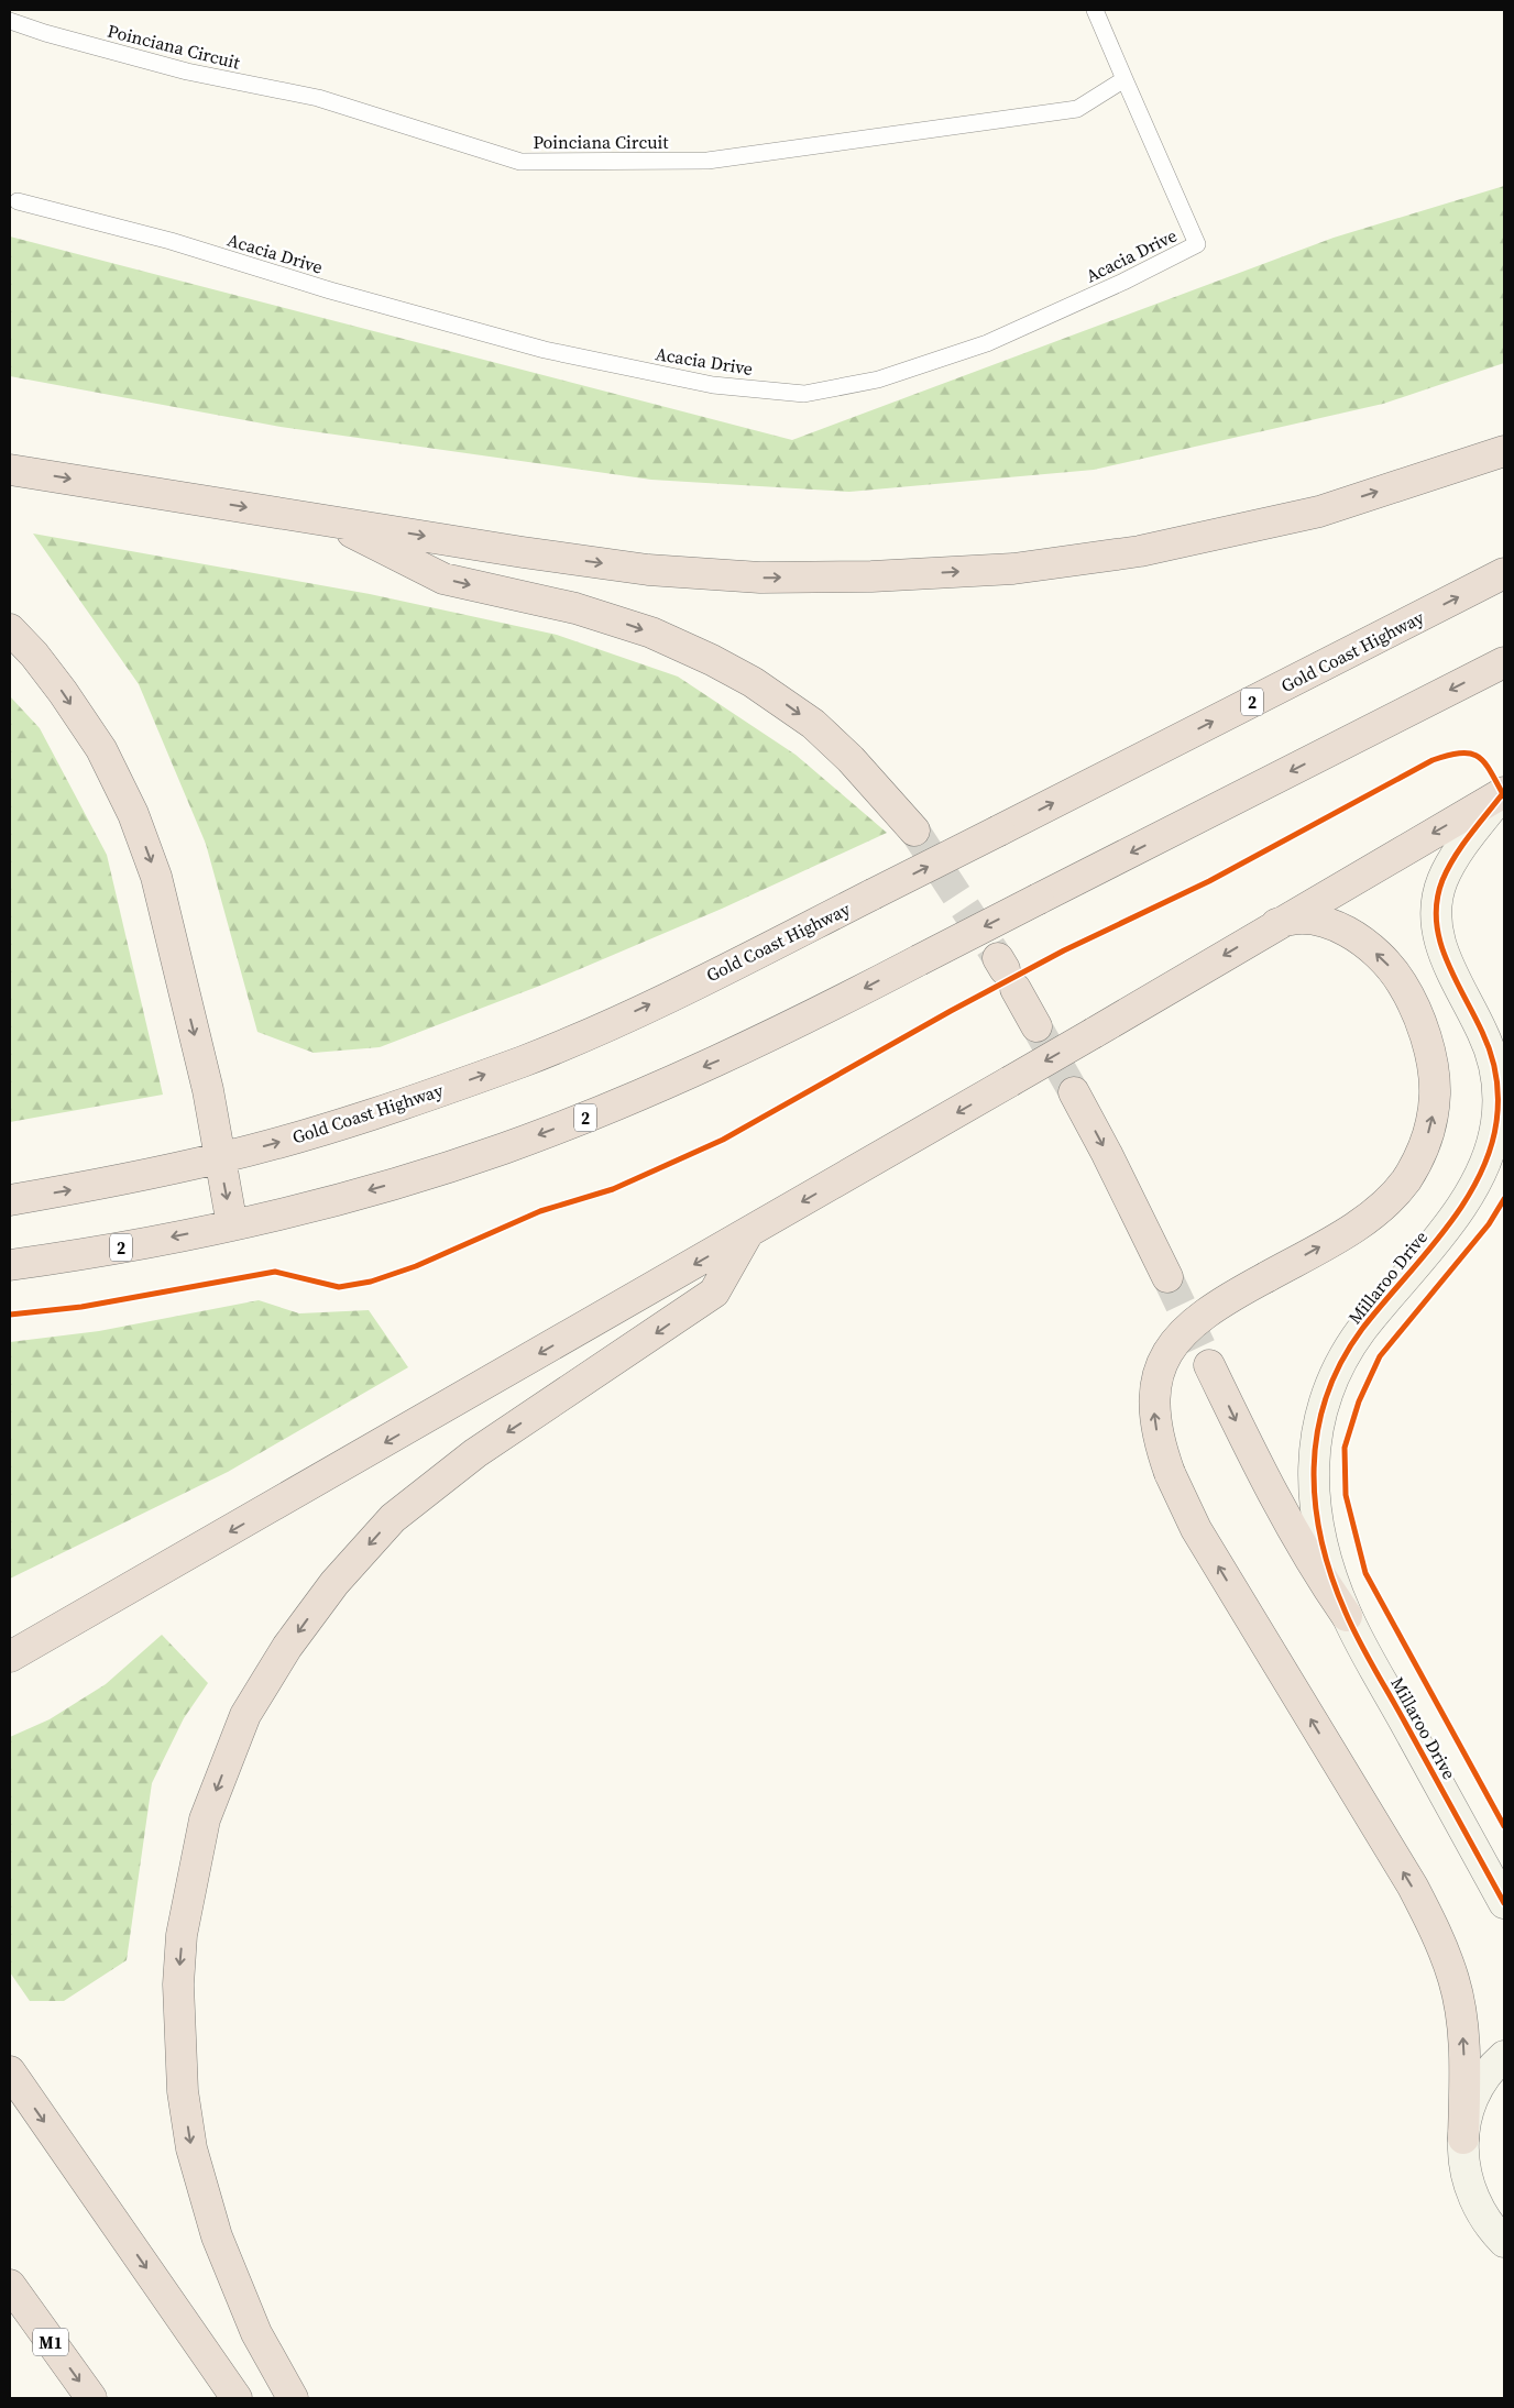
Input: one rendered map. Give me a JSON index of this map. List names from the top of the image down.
{
  "streets": {
    "highway": ["Gold Coast Highway", "2", "M1"],
    "street": ["Millaroo Drive"],
    "lane": ["Poinciana Circuit", "Acacia Drive"]
  },
  "crossings": [
    ["Poinciana Circuit", "Acacia Drive"]
  ]
}
